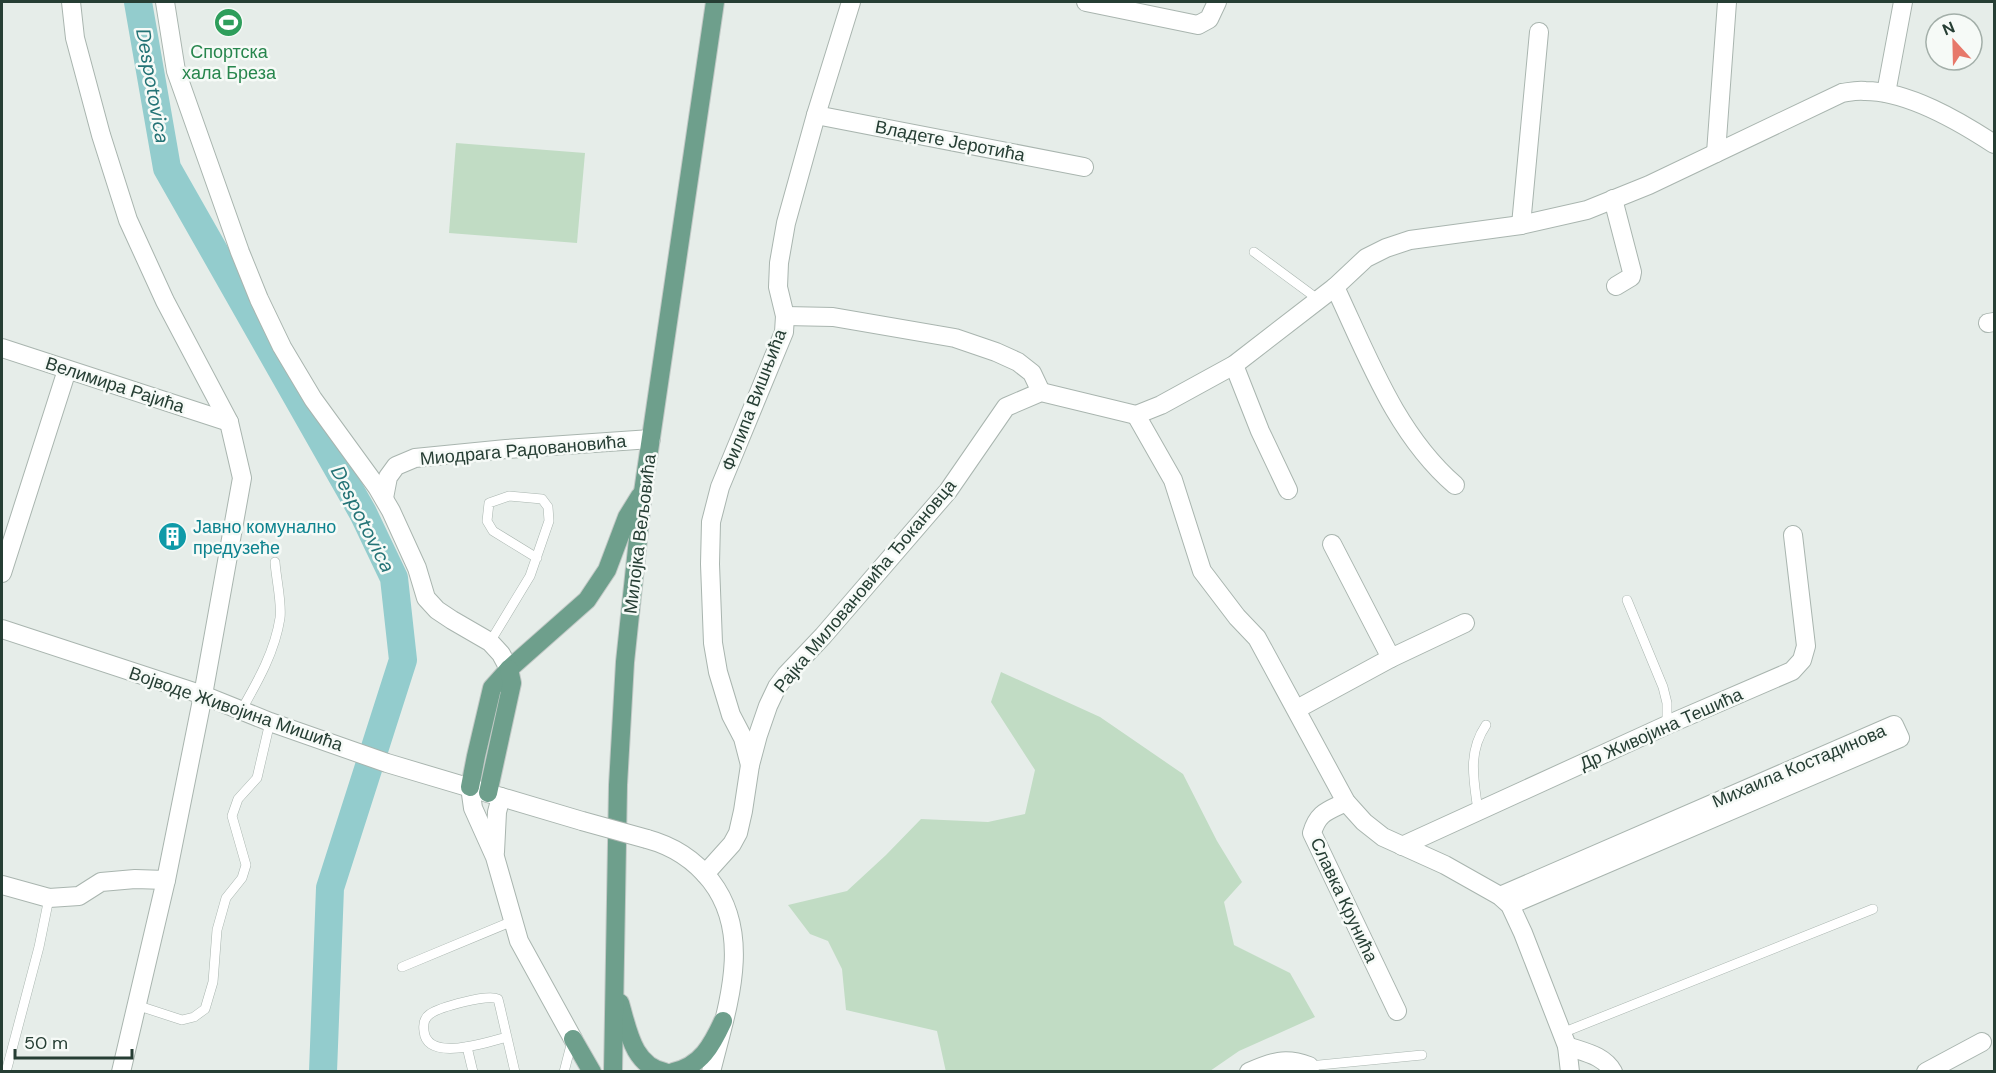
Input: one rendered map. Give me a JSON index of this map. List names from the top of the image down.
{
  "streets": {
    "main road": ["Милојка Вељовића"],
    "street": [
      "Владете Јеротића",
      "Велимира Рајића",
      "Филипа Вишњића",
      "Миодрага Радовановића",
      "Рајка Миловановића Ђокановца",
      "Војводе Живојина Мишића",
      "Др Живојина Тешића",
      "Михаила Костадинова",
      "Славка Крунића"
    ]
  },
  "crossings": [
    ["Владете Јеротића", "Филипа Вишњића"],
    ["Филипа Вишњића", "Рајка Миловановића Ђокановца"],
    ["Миодрага Радовановића", "Милојка Вељовића"],
    ["Рајка Миловановића Ђокановца", "Војводе Живојина Мишића"]
  ],
  "water": ["Despotovica"],
  "places": {
    "sports": ["Спортска хала Бреза"],
    "building": ["Јавно комунално предузеће"]
  },
  "scale_bar": "50 m",
  "north": "top"
}
